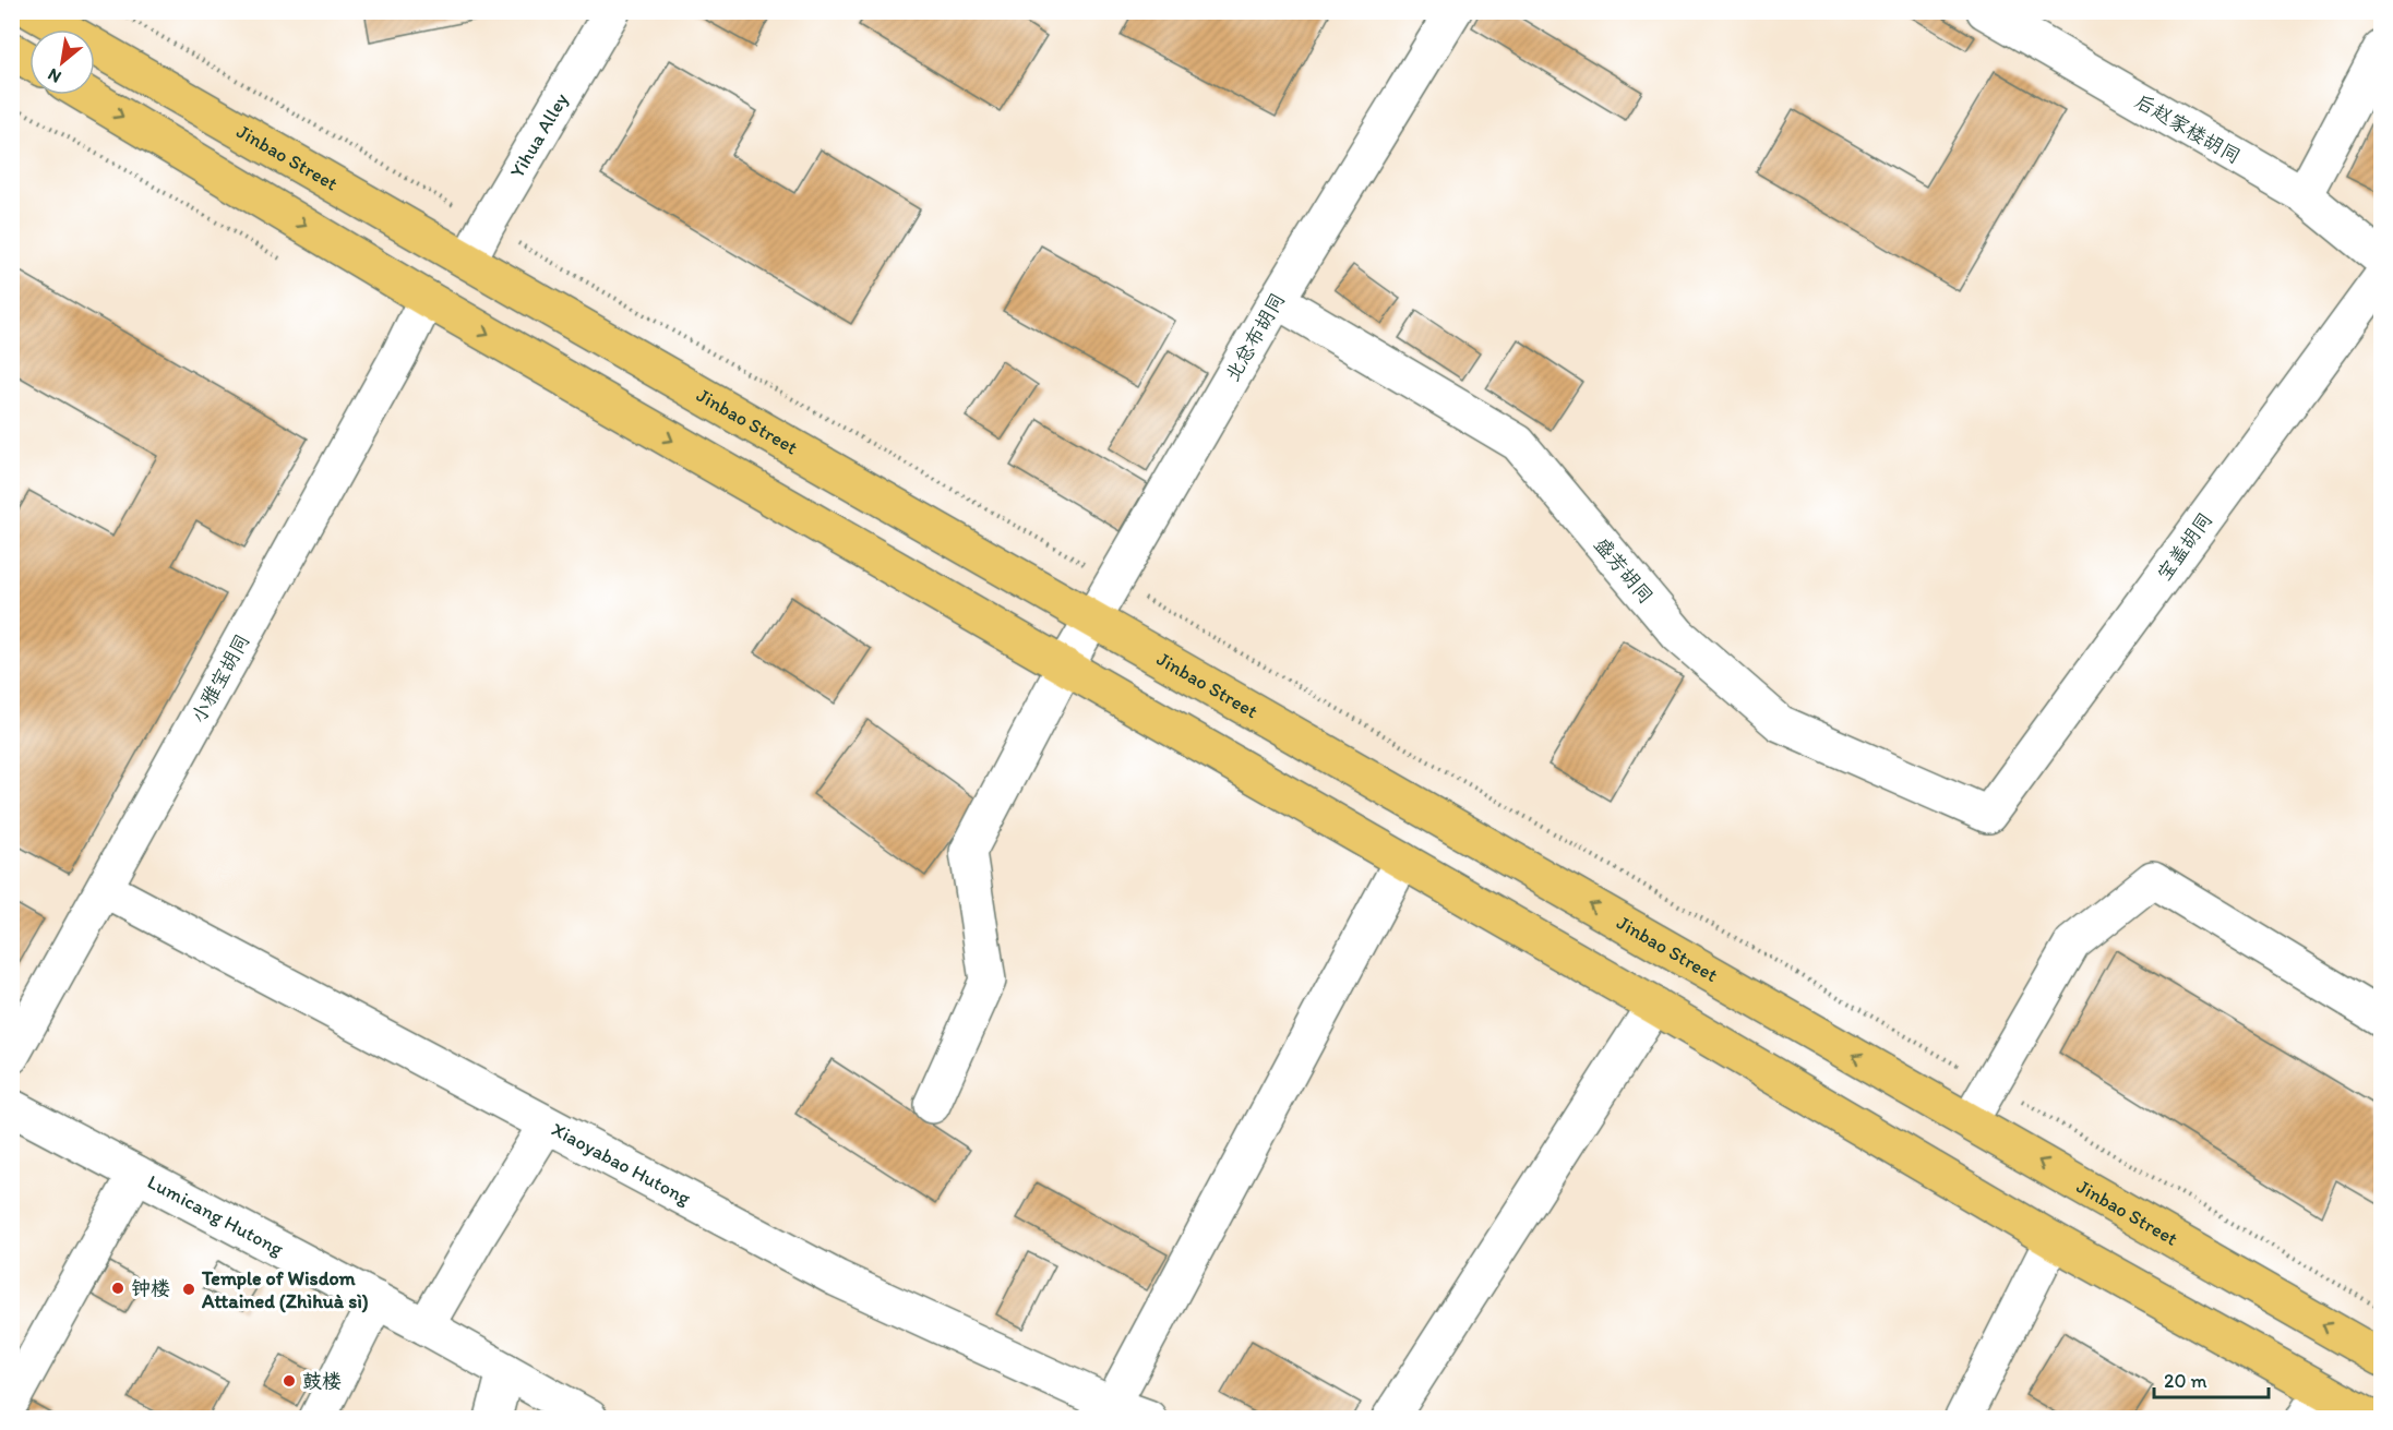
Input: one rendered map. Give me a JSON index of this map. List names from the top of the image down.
{
  "streets": {
    "main road": ["Jinbao Street"],
    "street": [
      "后赵家楼胡同",
      "Yihua Alley",
      "北总布胡同",
      "宝盖胡同",
      "盛芳胡同",
      "小雅宝胡同",
      "Xiaoyabao Hutong",
      "Lumicang Hutong"
    ]
  },
  "crossings": [
    ["Yihua Alley", "Jinbao Street"],
    ["Jinbao Street", "北总布胡同"],
    ["北总布胡同", "盛芳胡同"],
    ["宝盖胡同", "盛芳胡同"],
    ["小雅宝胡同", "Xiaoyabao Hutong"]
  ],
  "places": ["钟楼", "Temple of Wisdom Attained (Zhìhuà sì)", "鼓楼"],
  "scale_bar": "20 m",
  "north": "bottom left"
}
